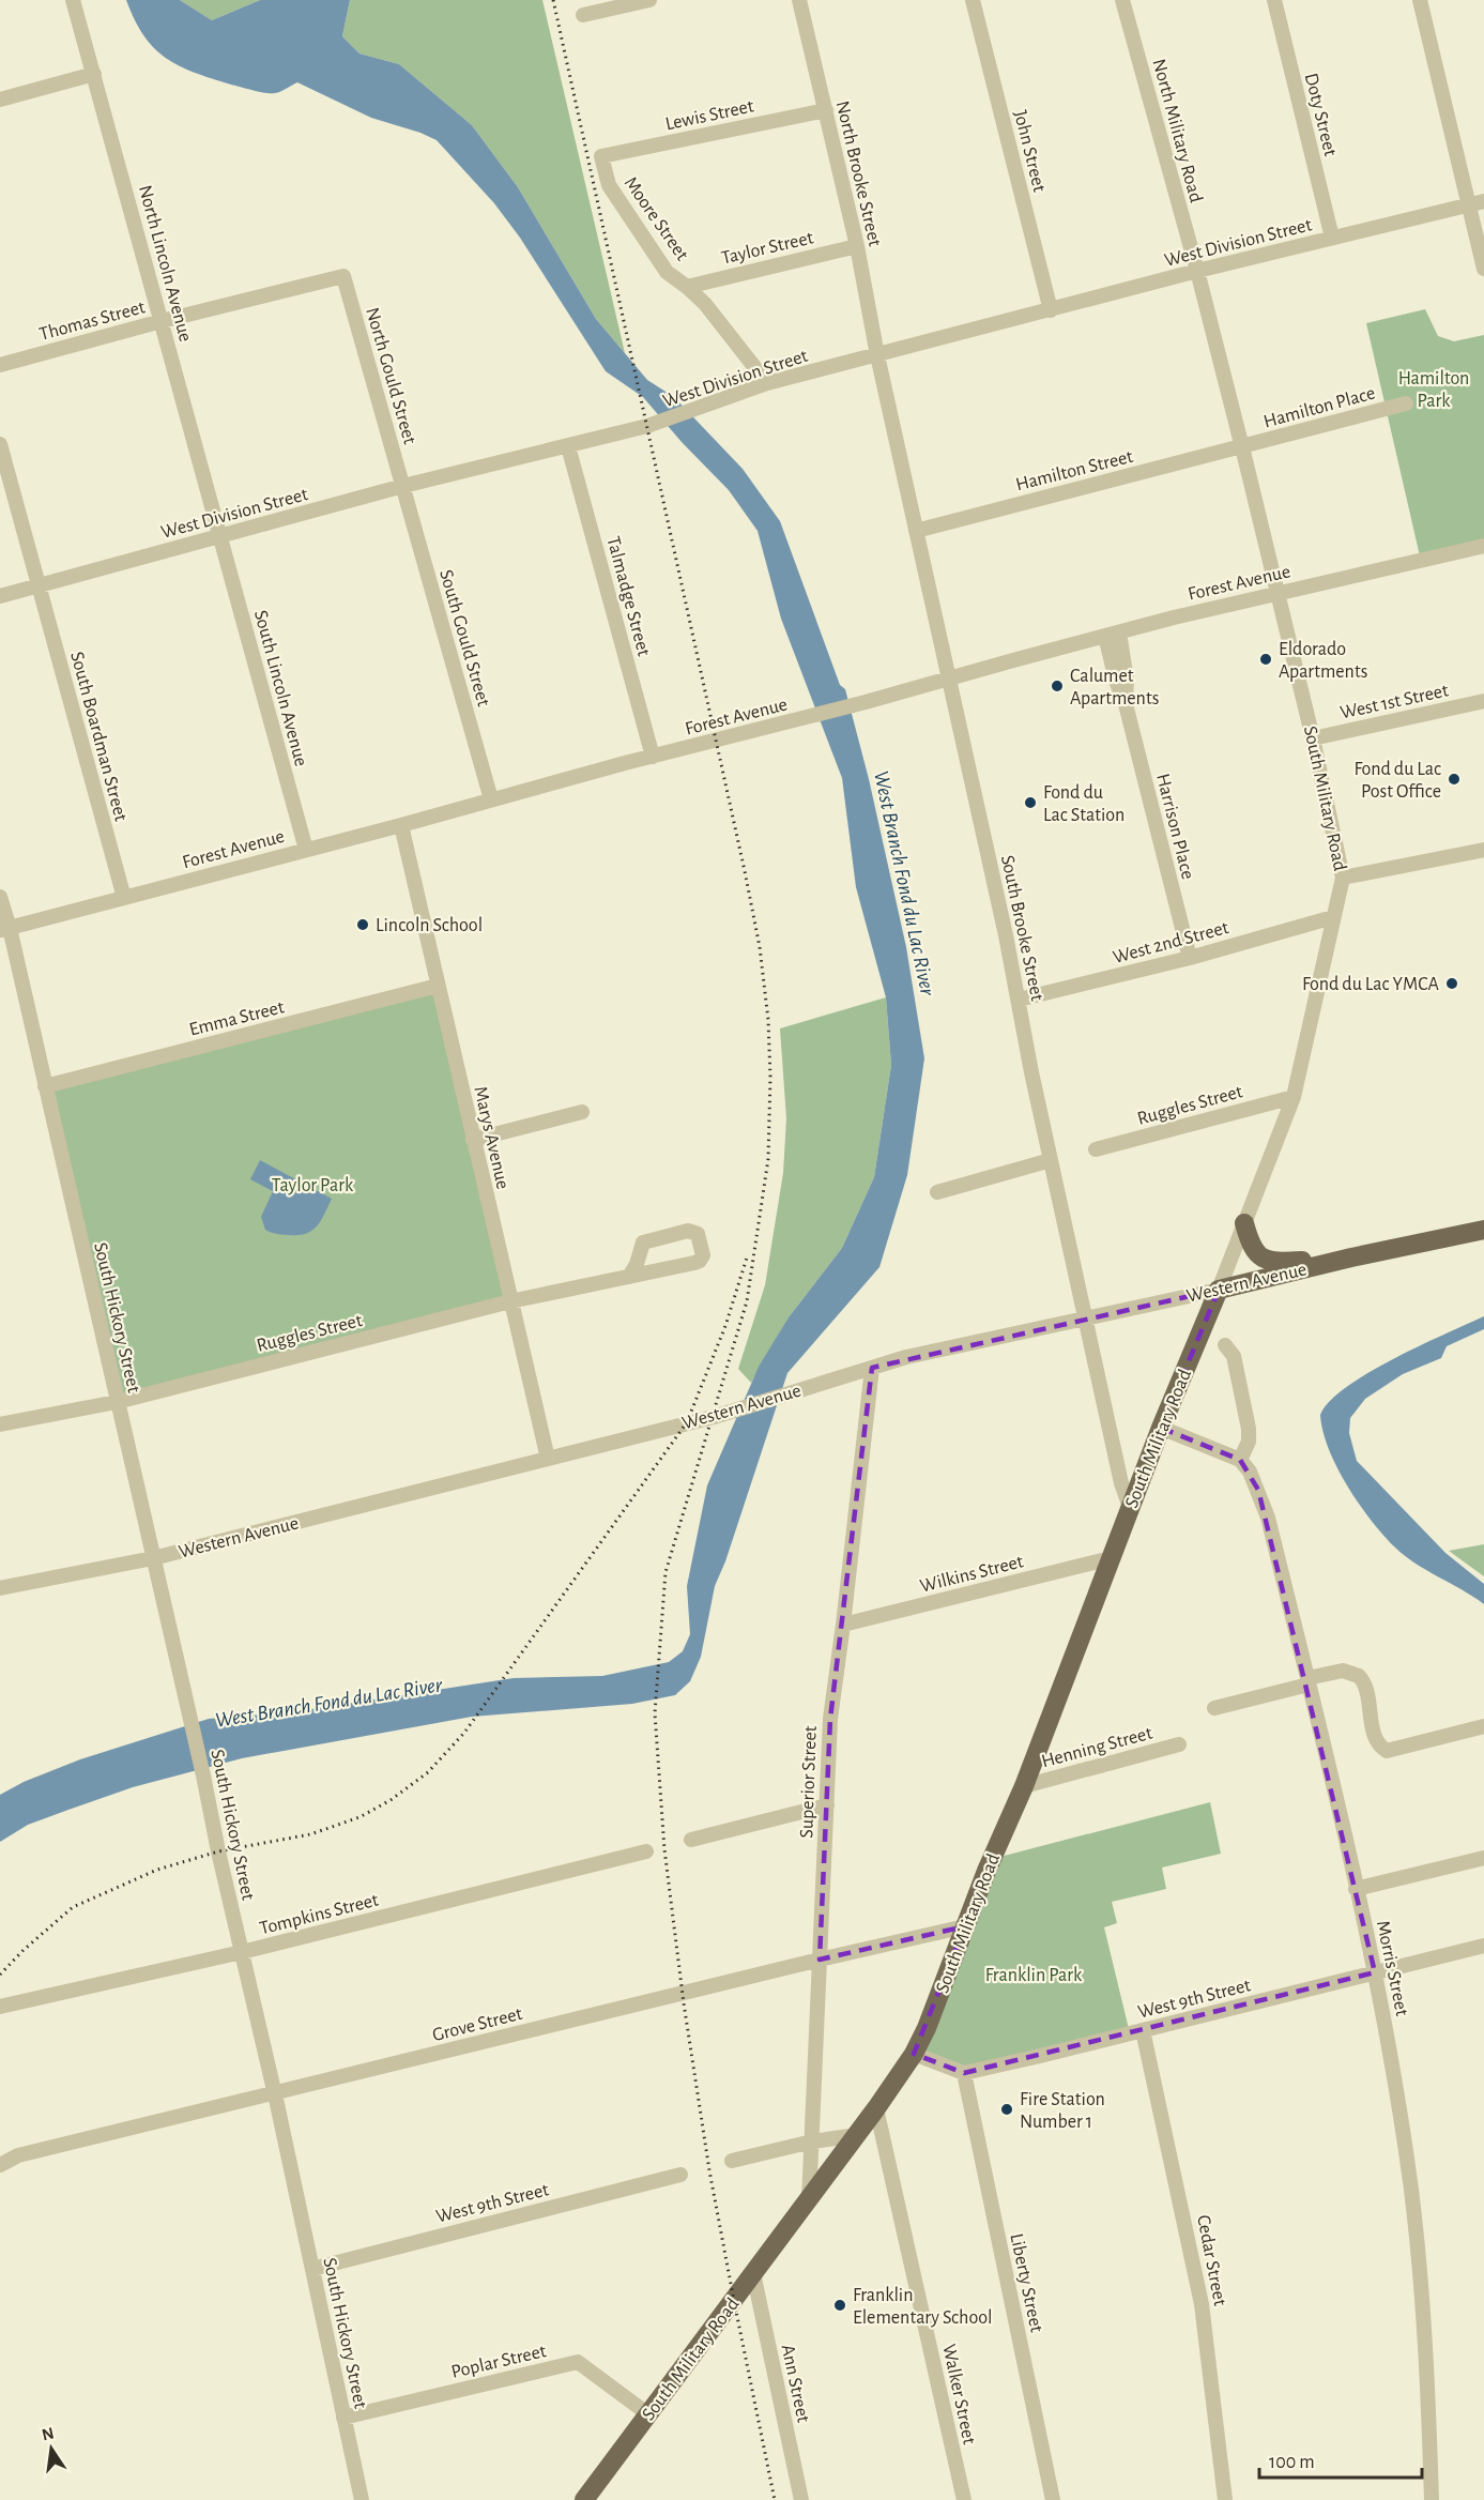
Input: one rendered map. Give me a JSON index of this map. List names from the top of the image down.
{
  "streets": {
    "main road": ["South Military Road", "Western Avenue"],
    "street": [
      "Lewis Street",
      "Doty Street",
      "North Military Road",
      "John Street",
      "North Brooke Street",
      "Moore Street",
      "West Division Street",
      "Taylor Street",
      "North Lincoln Avenue",
      "Thomas Street",
      "North Gould Street",
      "Hamilton Place",
      "Hamilton Street",
      "Forest Avenue",
      "Talmadge Street",
      "South Gould Street",
      "South Lincoln Avenue",
      "West 1st Street",
      "South Boardman Street",
      "Harrison Place",
      "South Brooke Street",
      "West 2nd Street",
      "Emma Street",
      "Ruggles Street",
      "Marys Avenue",
      "South Hickory Street",
      "Wilkins Street",
      "Henning Street",
      "Superior Street",
      "Tompkins Street",
      "Morris Street",
      "West 9th Street",
      "Grove Street",
      "Cedar Street",
      "Liberty Street",
      "Poplar Street",
      "Ann Street",
      "Walker Street"
    ]
  },
  "crossings": [
    ["Lewis Street", "North Brooke Street"],
    ["Lewis Street", "Moore Street"],
    ["Doty Street", "West Division Street"],
    ["North Military Road", "West Division Street"],
    ["North Military Road", "South Military Road"],
    ["John Street", "West Division Street"],
    ["North Brooke Street", "West Division Street"],
    ["North Brooke Street", "Taylor Street"],
    ["North Brooke Street", "South Brooke Street"],
    ["Moore Street", "West Division Street"],
    ["Moore Street", "Taylor Street"],
    ["West Division Street", "North Lincoln Avenue"],
    ["West Division Street", "North Gould Street"],
    ["West Division Street", "Talmadge Street"],
    ["West Division Street", "South Gould Street"],
    ["West Division Street", "South Lincoln Avenue"],
    ["West Division Street", "South Boardman Street"],
    ["West Division Street", "South Military Road"],
    ["West Division Street", "South Brooke Street"],
    ["North Lincoln Avenue", "Thomas Street"],
    ["North Lincoln Avenue", "South Lincoln Avenue"],
    ["Thomas Street", "North Gould Street"],
    ["North Gould Street", "South Gould Street"],
    ["Hamilton Place", "Hamilton Street"],
    ["Hamilton Place", "South Military Road"],
    ["Hamilton Street", "South Military Road"],
    ["Hamilton Street", "South Brooke Street"],
    ["Forest Avenue", "Talmadge Street"],
    ["Forest Avenue", "South Gould Street"],
    ["Forest Avenue", "South Lincoln Avenue"],
    ["Forest Avenue", "South Boardman Street"],
    ["Forest Avenue", "South Military Road"],
    ["Forest Avenue", "Harrison Place"],
    ["Forest Avenue", "South Brooke Street"],
    ["Forest Avenue", "Marys Avenue"],
    ["Forest Avenue", "South Hickory Street"],
    ["West 1st Street", "South Military Road"],
    ["South Military Road", "South Brooke Street"],
    ["South Military Road", "West 2nd Street"],
    ["South Military Road", "Ruggles Street"],
    ["South Military Road", "Western Avenue"],
    ["South Military Road", "Wilkins Street"],
    ["South Military Road", "Henning Street"],
    ["South Military Road", "Superior Street"],
    ["South Military Road", "Grove Street"],
    ["South Military Road", "Poplar Street"],
    ["South Military Road", "Ann Street"],
    ["South Military Road", "Walker Street"],
    ["Harrison Place", "West 2nd Street"],
    ["South Brooke Street", "West 2nd Street"],
    ["South Brooke Street", "Western Avenue"],
    ["Emma Street", "Marys Avenue"],
    ["Emma Street", "South Hickory Street"],
    ["Ruggles Street", "Marys Avenue"],
    ["Ruggles Street", "South Hickory Street"],
    ["Marys Avenue", "Western Avenue"],
    ["Western Avenue", "South Hickory Street"],
    ["Western Avenue", "Superior Street"],
    ["South Hickory Street", "Tompkins Street"],
    ["South Hickory Street", "West 9th Street"],
    ["South Hickory Street", "Grove Street"],
    ["South Hickory Street", "Poplar Street"],
    ["Wilkins Street", "Superior Street"],
    ["Superior Street", "Grove Street"],
    ["Morris Street", "West 9th Street"],
    ["West 9th Street", "Cedar Street"],
    ["West 9th Street", "Liberty Street"]
  ],
  "water": ["West Branch Fond du Lac River"],
  "parks": ["Hamilton Park", "Taylor Park", "Franklin Park"],
  "places": [
    "Eldorado Apartments",
    "Calumet Apartments",
    "Fond du Lac Post Office",
    "Fond du Lac Station",
    "Lincoln School",
    "Fond du Lac YMCA",
    "Fire Station Number 1",
    "Franklin Elementary School"
  ],
  "scale_bar": "100 m",
  "north": "top"
}
